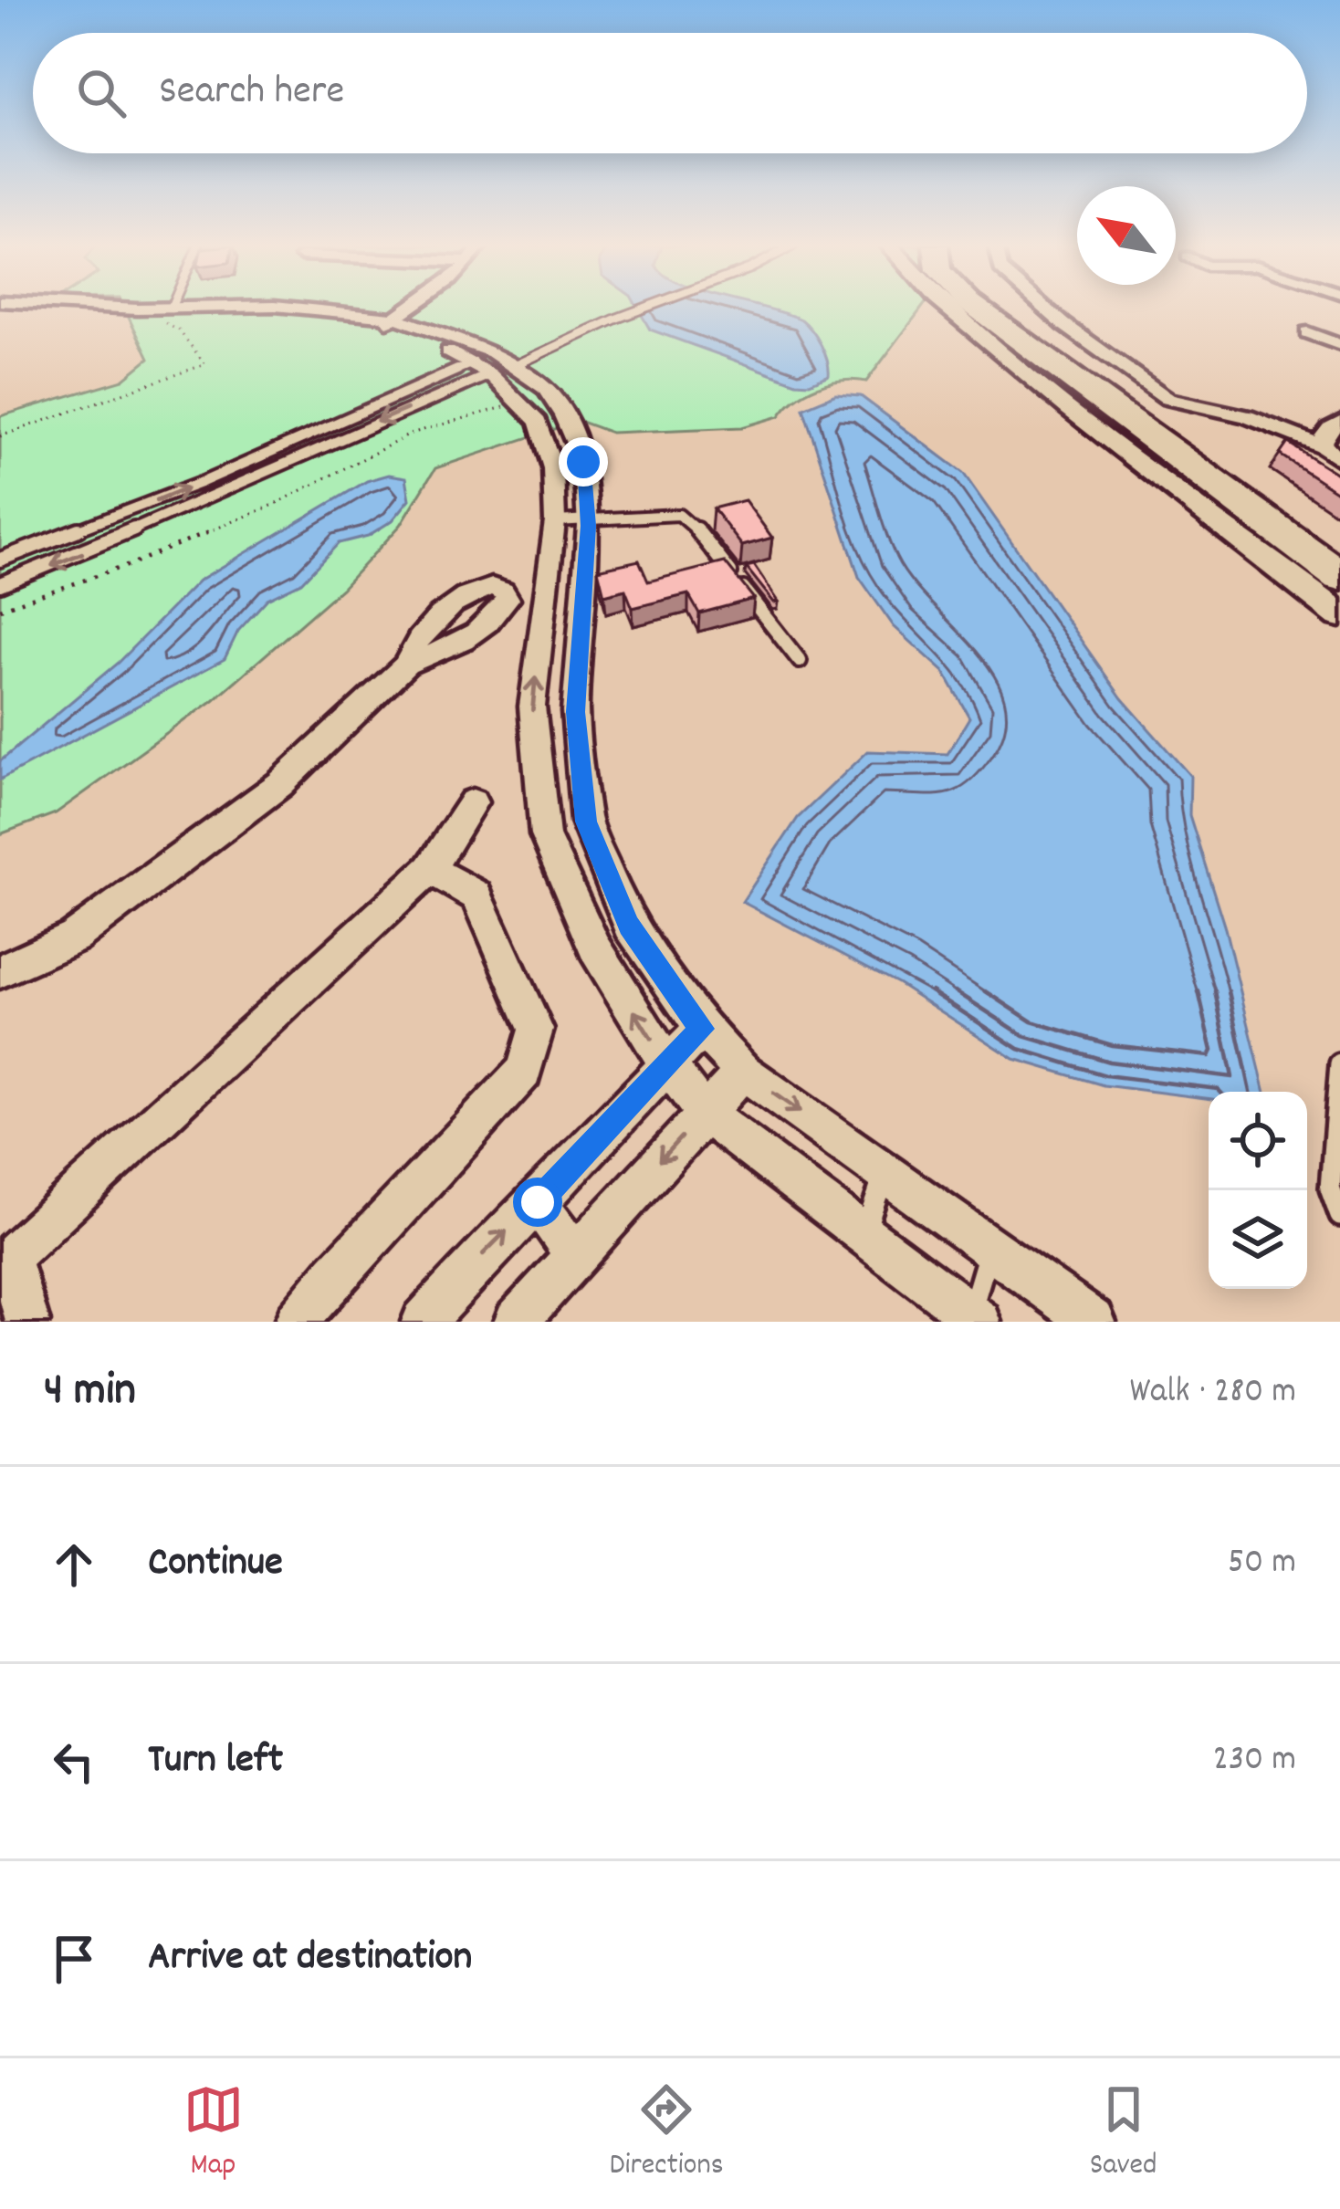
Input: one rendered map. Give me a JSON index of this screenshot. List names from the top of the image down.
{
  "north": "top left",
  "page": {
    "search": "Search here",
    "heading": ["4 min", "Walk · 280 m"],
    "list": [
      ["Continue", "50 m"],
      ["Turn left", "230 m"],
      "Arrive at destination"
    ],
    "nav": ["Map", "Directions", "Saved"]
  }
}
